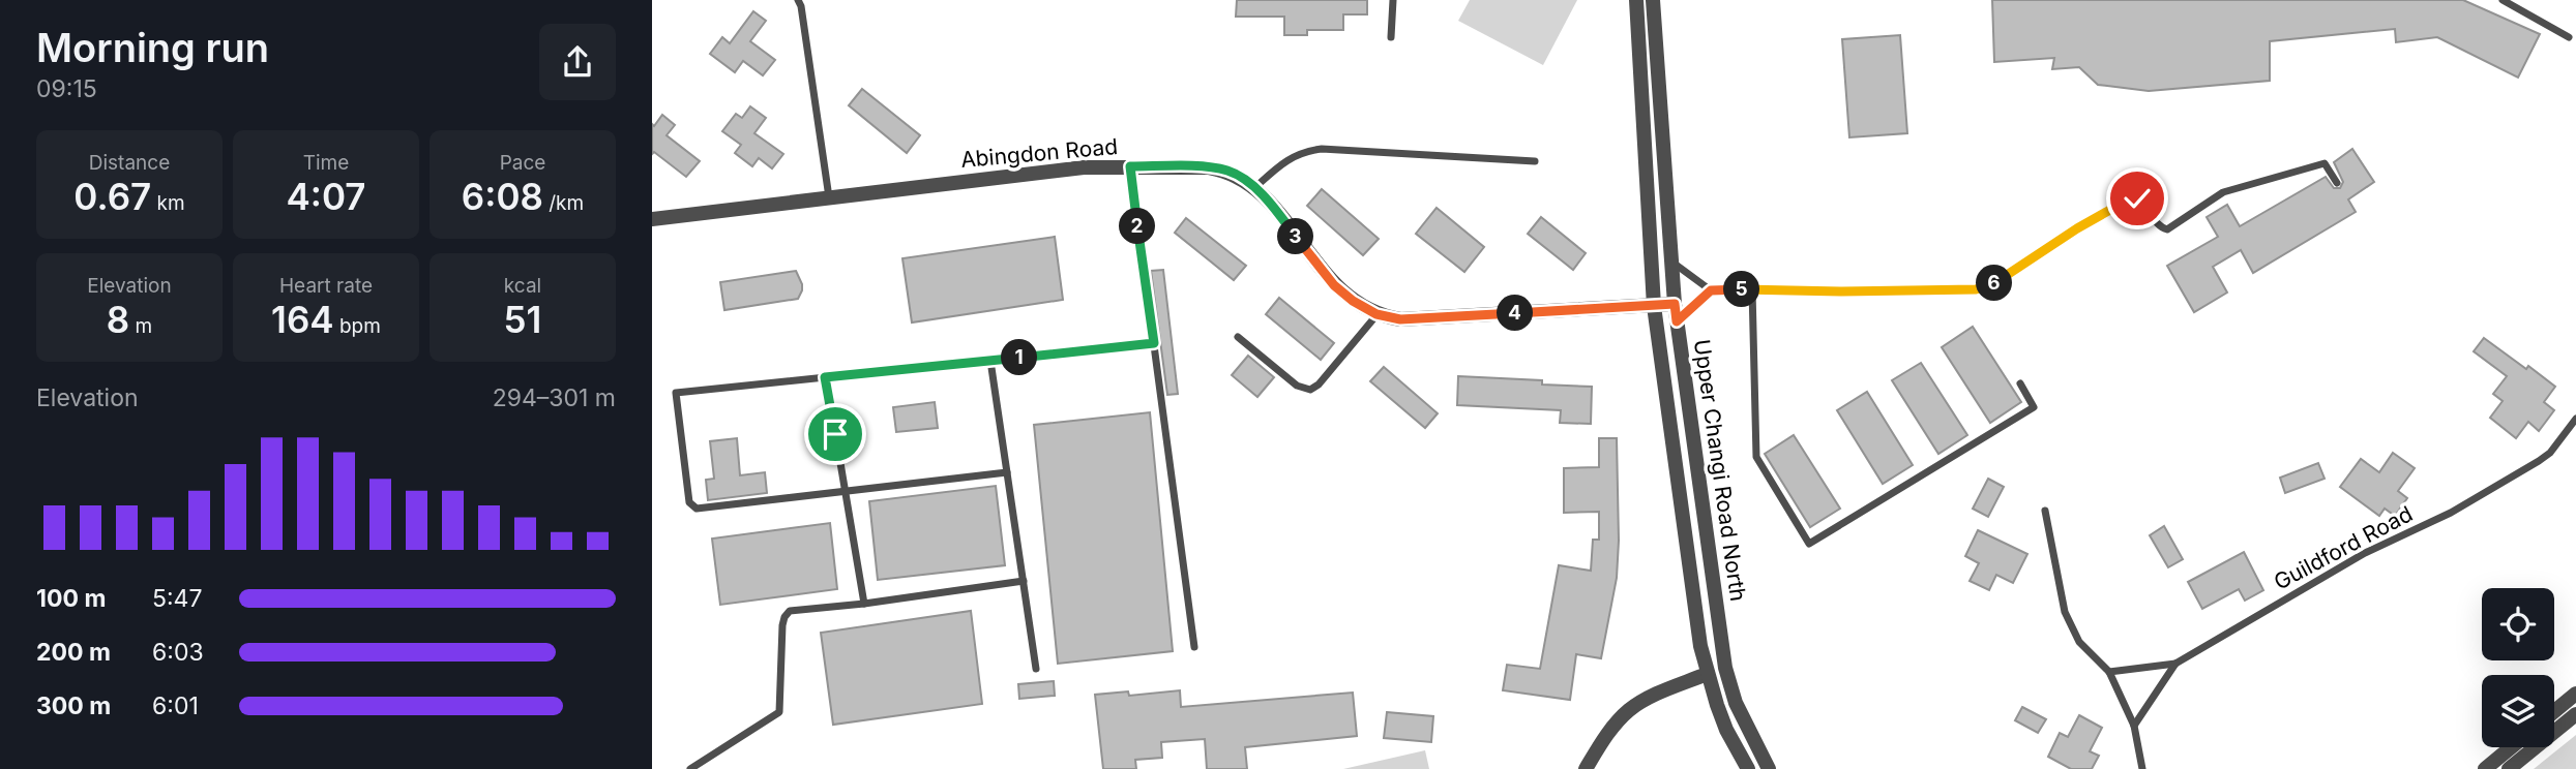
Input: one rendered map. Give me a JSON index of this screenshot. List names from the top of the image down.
{
  "streets": {
    "street": ["Abingdon Road", "Upper Changi Road North"],
    "lane": ["Guildford Road"]
  },
  "crossings": [
    ["Abingdon Road", "Upper Changi Road North"]
  ],
  "page": {
    "heading": ["Morning run", "09:15"],
    "stats": [
      ["Distance", "0.67 km"],
      ["Time", "4:07"],
      ["Pace", "6:08 /km"],
      ["Elevation", "8 m"],
      ["Heart rate", "164 bpm"],
      ["kcal", "51"]
    ],
    "pins": [
      "2",
      "3",
      "6",
      "5",
      "4",
      "1"
    ],
    "chart": ["Elevation", "294–301 m"],
    "list": [
      {
        "name": "100 m",
        "note": "5:47"
      },
      {
        "name": "200 m",
        "note": "6:03"
      },
      {
        "name": "300 m",
        "note": "6:01"
      }
    ]
  }
}
